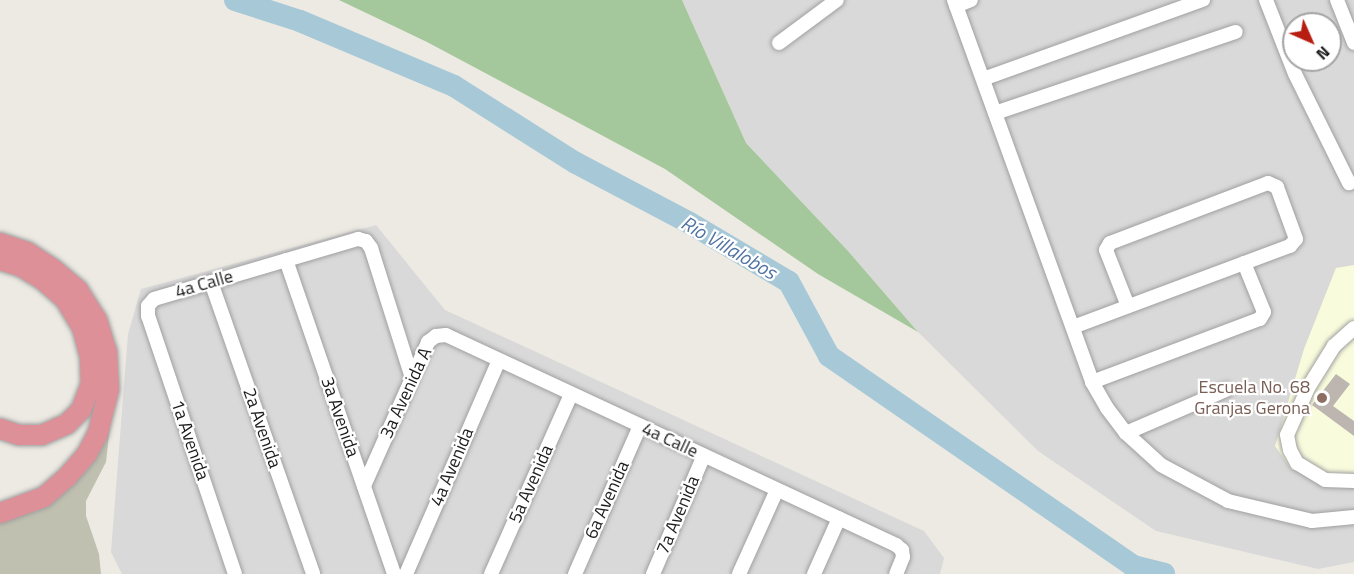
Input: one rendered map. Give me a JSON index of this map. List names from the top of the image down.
{
  "streets": {
    "street": [
      "4a Calle",
      "3a Avenida A",
      "3a Avenida",
      "2a Avenida",
      "1a Avenida",
      "4a Avenida",
      "5a Avenida",
      "6a Avenida",
      "7a Avenida"
    ]
  },
  "crossings": [
    ["4a Calle", "3a Avenida A"],
    ["4a Calle", "3a Avenida"],
    ["4a Calle", "2a Avenida"],
    ["4a Calle", "1a Avenida"],
    ["4a Calle", "4a Avenida"],
    ["4a Calle", "5a Avenida"],
    ["4a Calle", "6a Avenida"],
    ["4a Calle", "7a Avenida"],
    ["3a Avenida A", "3a Avenida"]
  ],
  "water": ["Río Villalobos"],
  "places": ["Escuela No. 68 Granjas Gerona"],
  "north": "bottom right"
}
